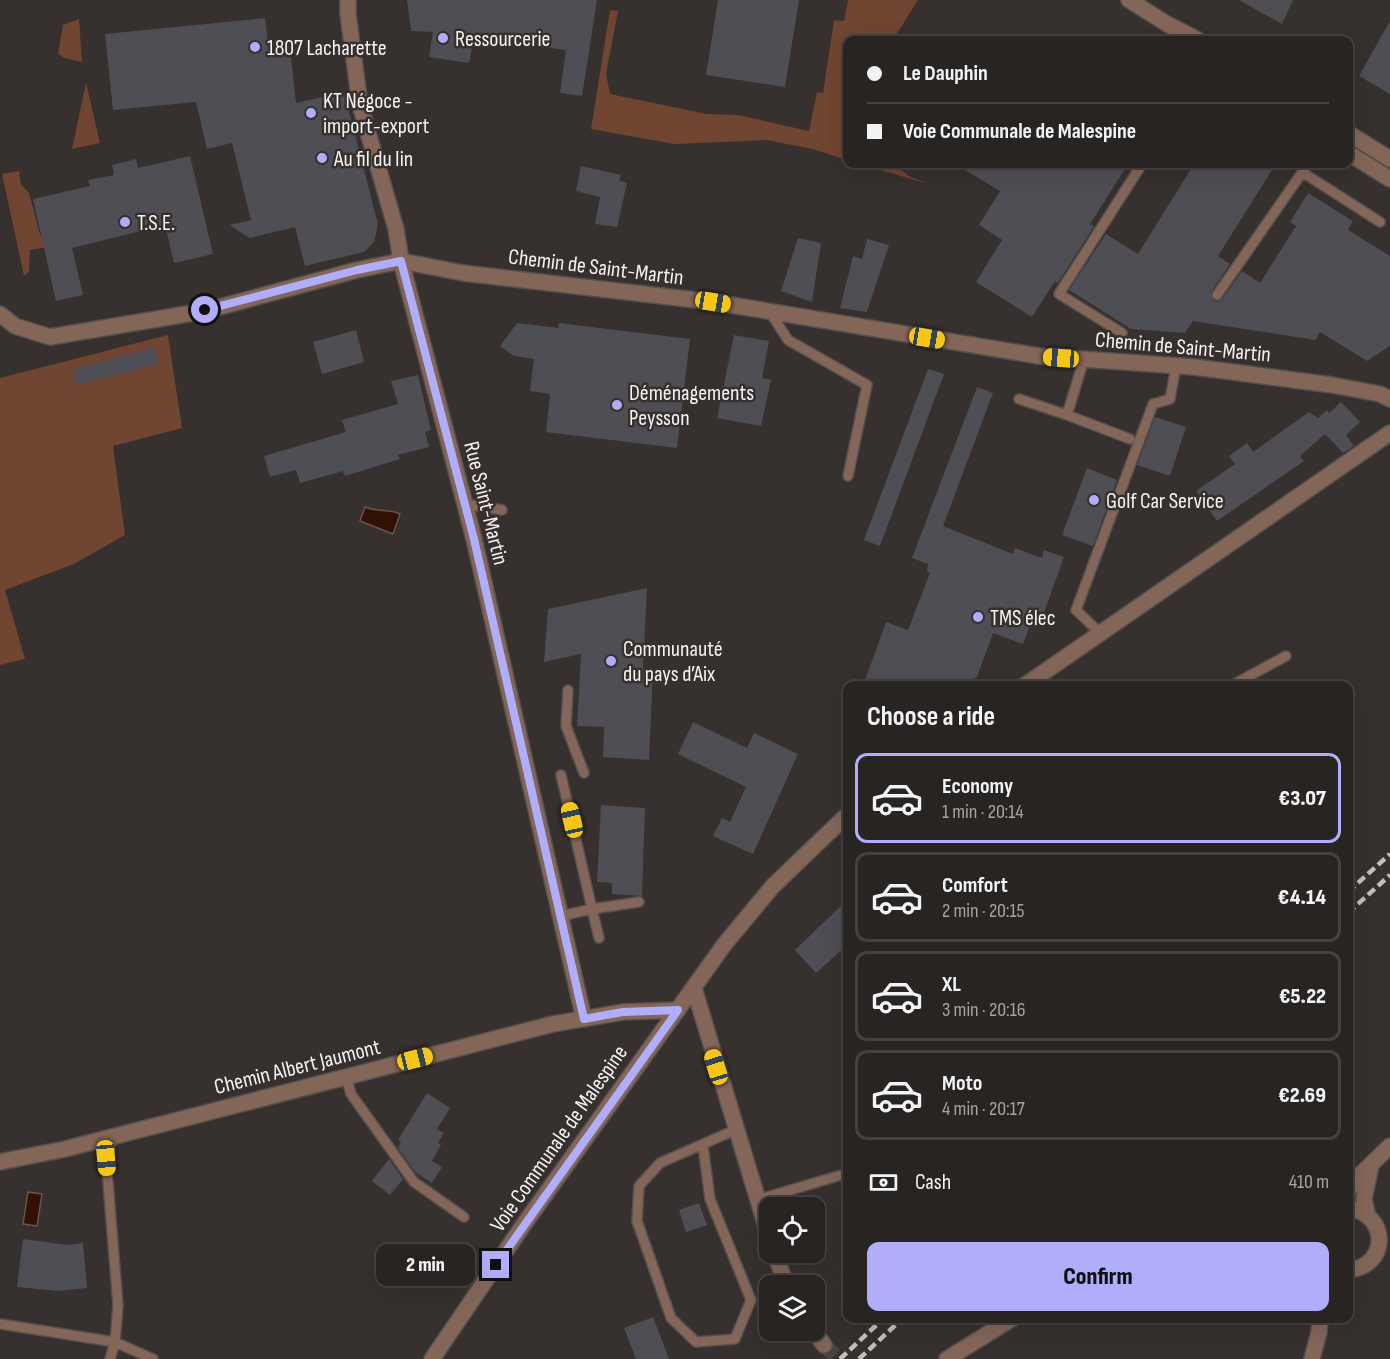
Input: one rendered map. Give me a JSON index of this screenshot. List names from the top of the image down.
{
  "streets": {
    "street": [
      "Chemin de Saint-Martin",
      "Rue Saint-Martin",
      "Chemin Albert Jaumont",
      "Voie Communale de Malespine"
    ]
  },
  "crossings": [
    ["Chemin de Saint-Martin", "Rue Saint-Martin"],
    ["Rue Saint-Martin", "Chemin Albert Jaumont"],
    ["Chemin Albert Jaumont", "Voie Communale de Malespine"]
  ],
  "places": [
    "Ressourcerie",
    "1807 Lacharette",
    "KT Négoce - import-export",
    "Au fil du lin",
    "T.S.E.",
    "Déménagements Peysson",
    "Golf Car Service",
    "TMS élec",
    "Communauté du pays d’Aix"
  ],
  "page": {
    "banner": ["Le Dauphin", "Voie Communale de Malespine"],
    "heading": "Choose a ride",
    "list": [
      {
        "name": "Economy",
        "note": "1 min · 20:14",
        "value": "€3.07"
      },
      {
        "name": "Comfort",
        "note": "2 min · 20:15",
        "value": "€4.14"
      },
      {
        "name": "XL",
        "note": "3 min · 20:16",
        "value": "€5.22"
      },
      {
        "name": "Moto",
        "note": "4 min · 20:17",
        "value": "€2.69"
      }
    ],
    "pay": ["Cash", "410 m"],
    "buttons": "Confirm",
    "bubble": "2 min"
  }
}
